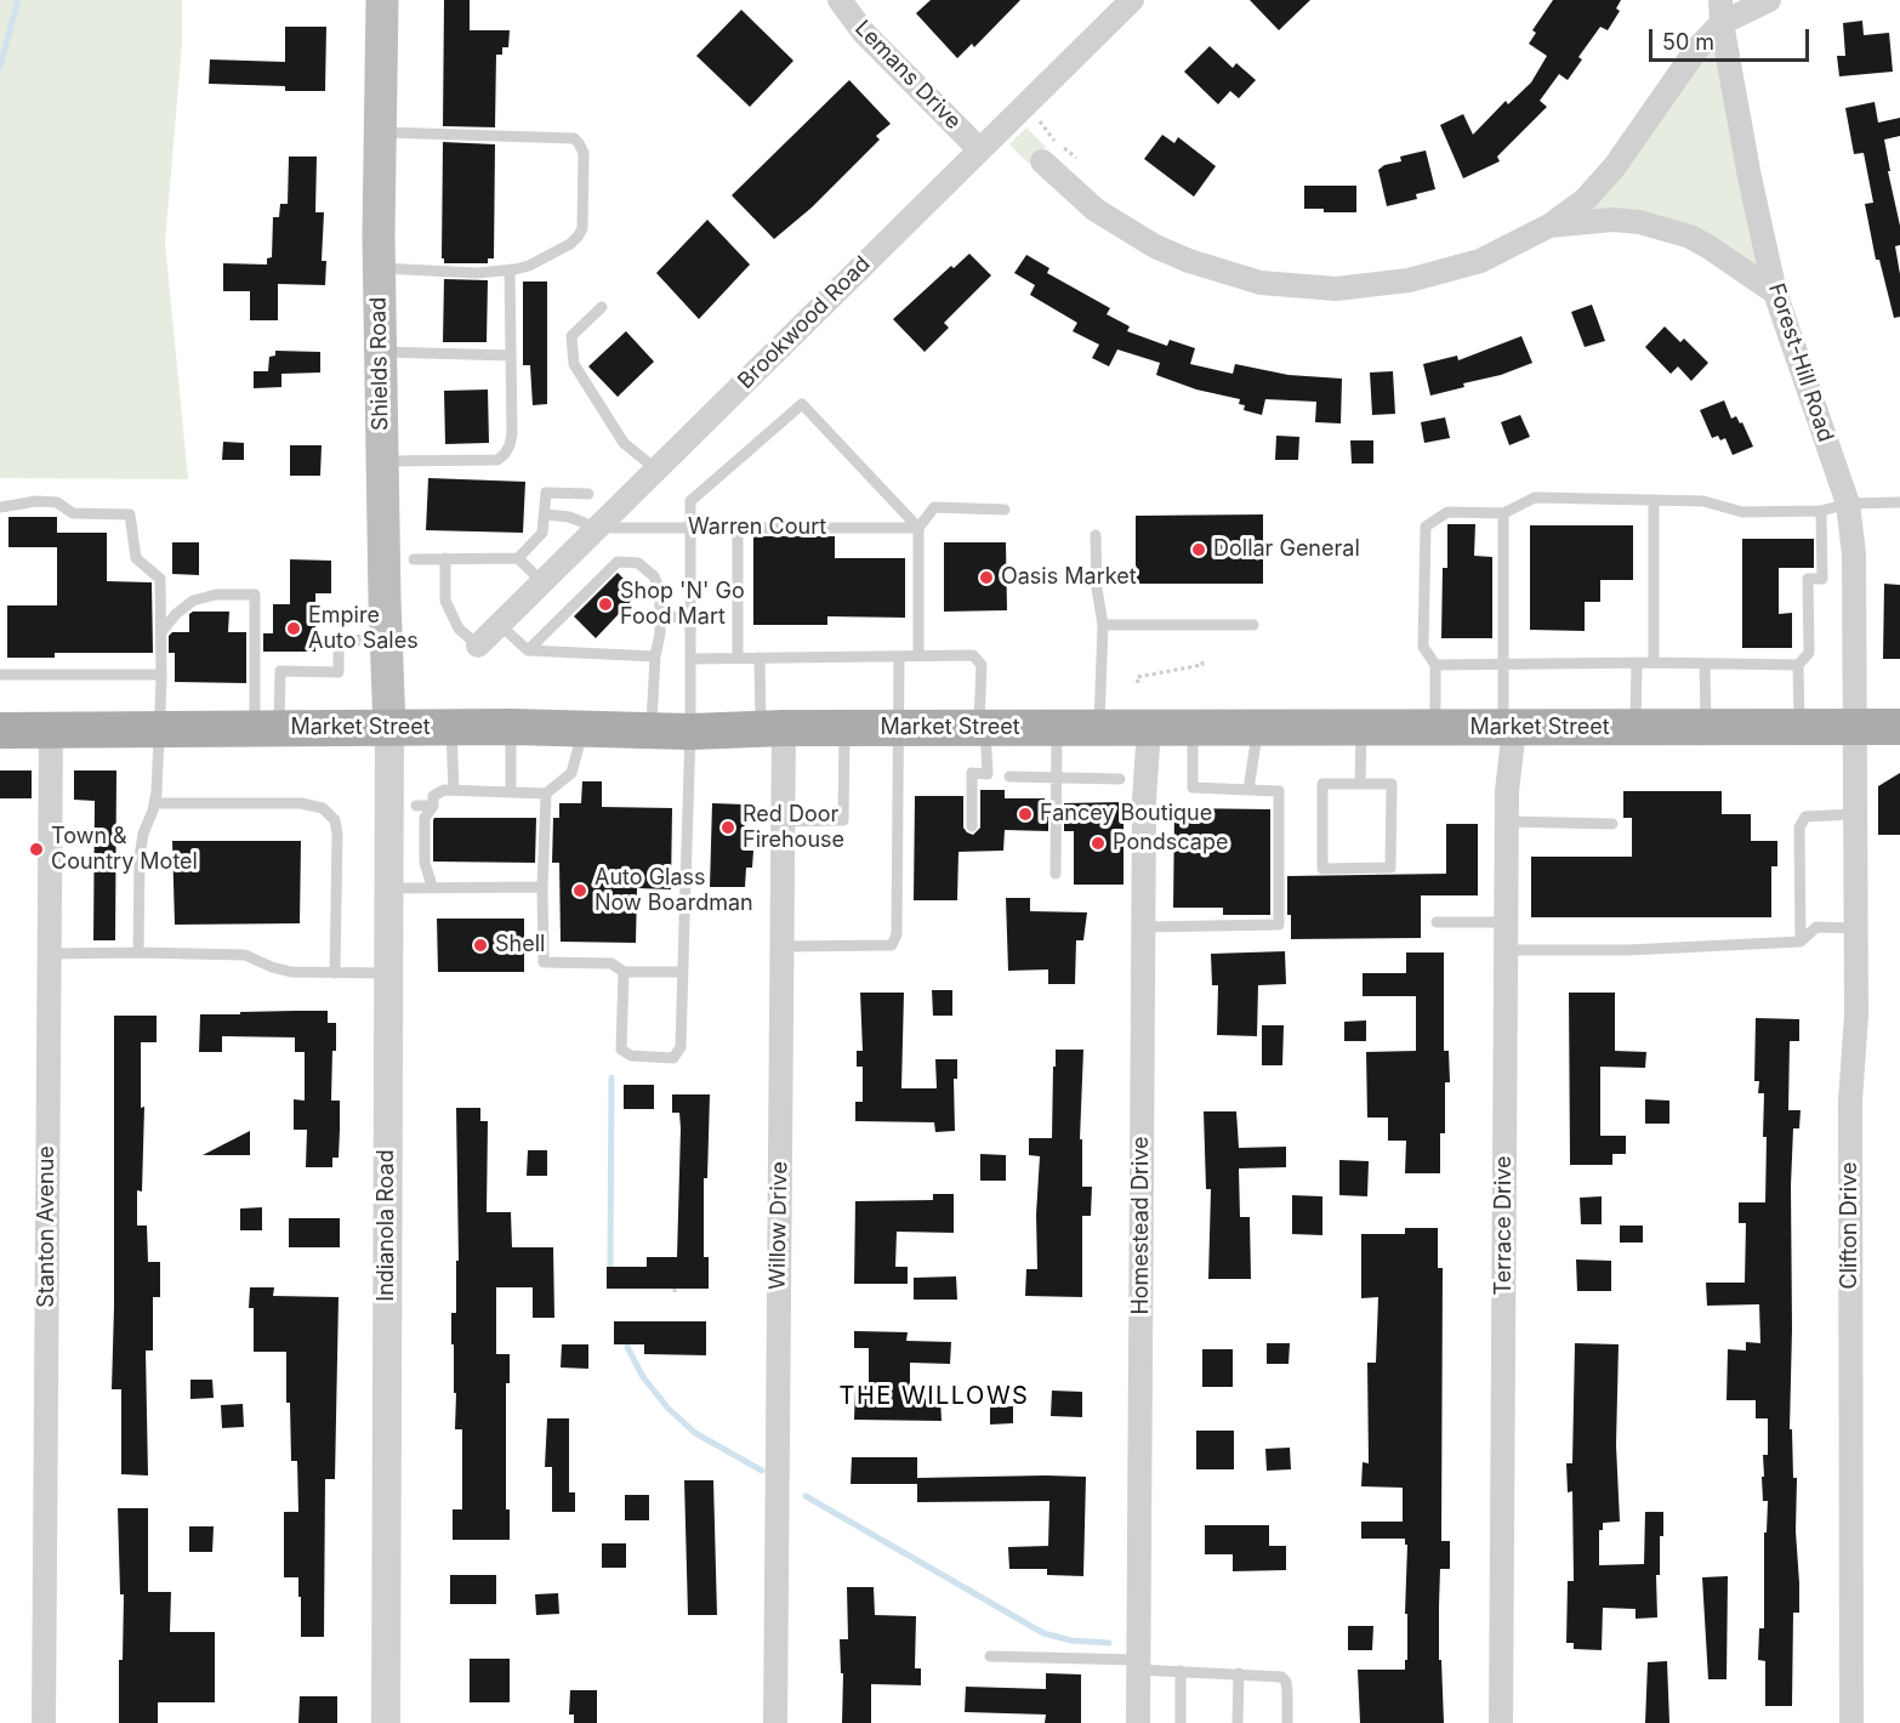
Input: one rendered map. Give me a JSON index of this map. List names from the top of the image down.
{
  "streets": {
    "main road": ["Shields Road", "Market Street"],
    "street": [
      "Lemans Drive",
      "Brookwood Road",
      "Forest-Hill Road",
      "Indianola Road",
      "Willow Drive",
      "Homestead Drive",
      "Terrace Drive",
      "Clifton Drive",
      "Stanton Avenue"
    ],
    "lane": ["Warren Court"]
  },
  "crossings": [
    ["Lemans Drive", "Brookwood Road"],
    ["Brookwood Road", "Warren Court"],
    ["Forest-Hill Road", "Market Street"],
    ["Forest-Hill Road", "Clifton Drive"],
    ["Shields Road", "Market Street"],
    ["Shields Road", "Indianola Road"],
    ["Market Street", "Indianola Road"],
    ["Market Street", "Willow Drive"],
    ["Market Street", "Homestead Drive"],
    ["Market Street", "Terrace Drive"],
    ["Market Street", "Clifton Drive"],
    ["Market Street", "Stanton Avenue"]
  ],
  "districts": ["THE WILLOWS"],
  "places": [
    "Dollar General",
    "Oasis Market",
    "Shop 'N' Go Food Mart",
    "Empire Auto Sales",
    "Fancey Boutique",
    "Red Door Firehouse",
    "Pondscape",
    "Town & Country Motel",
    "Auto Glass Now Boardman",
    "Shell"
  ],
  "scale_bar": "50 m"
}
